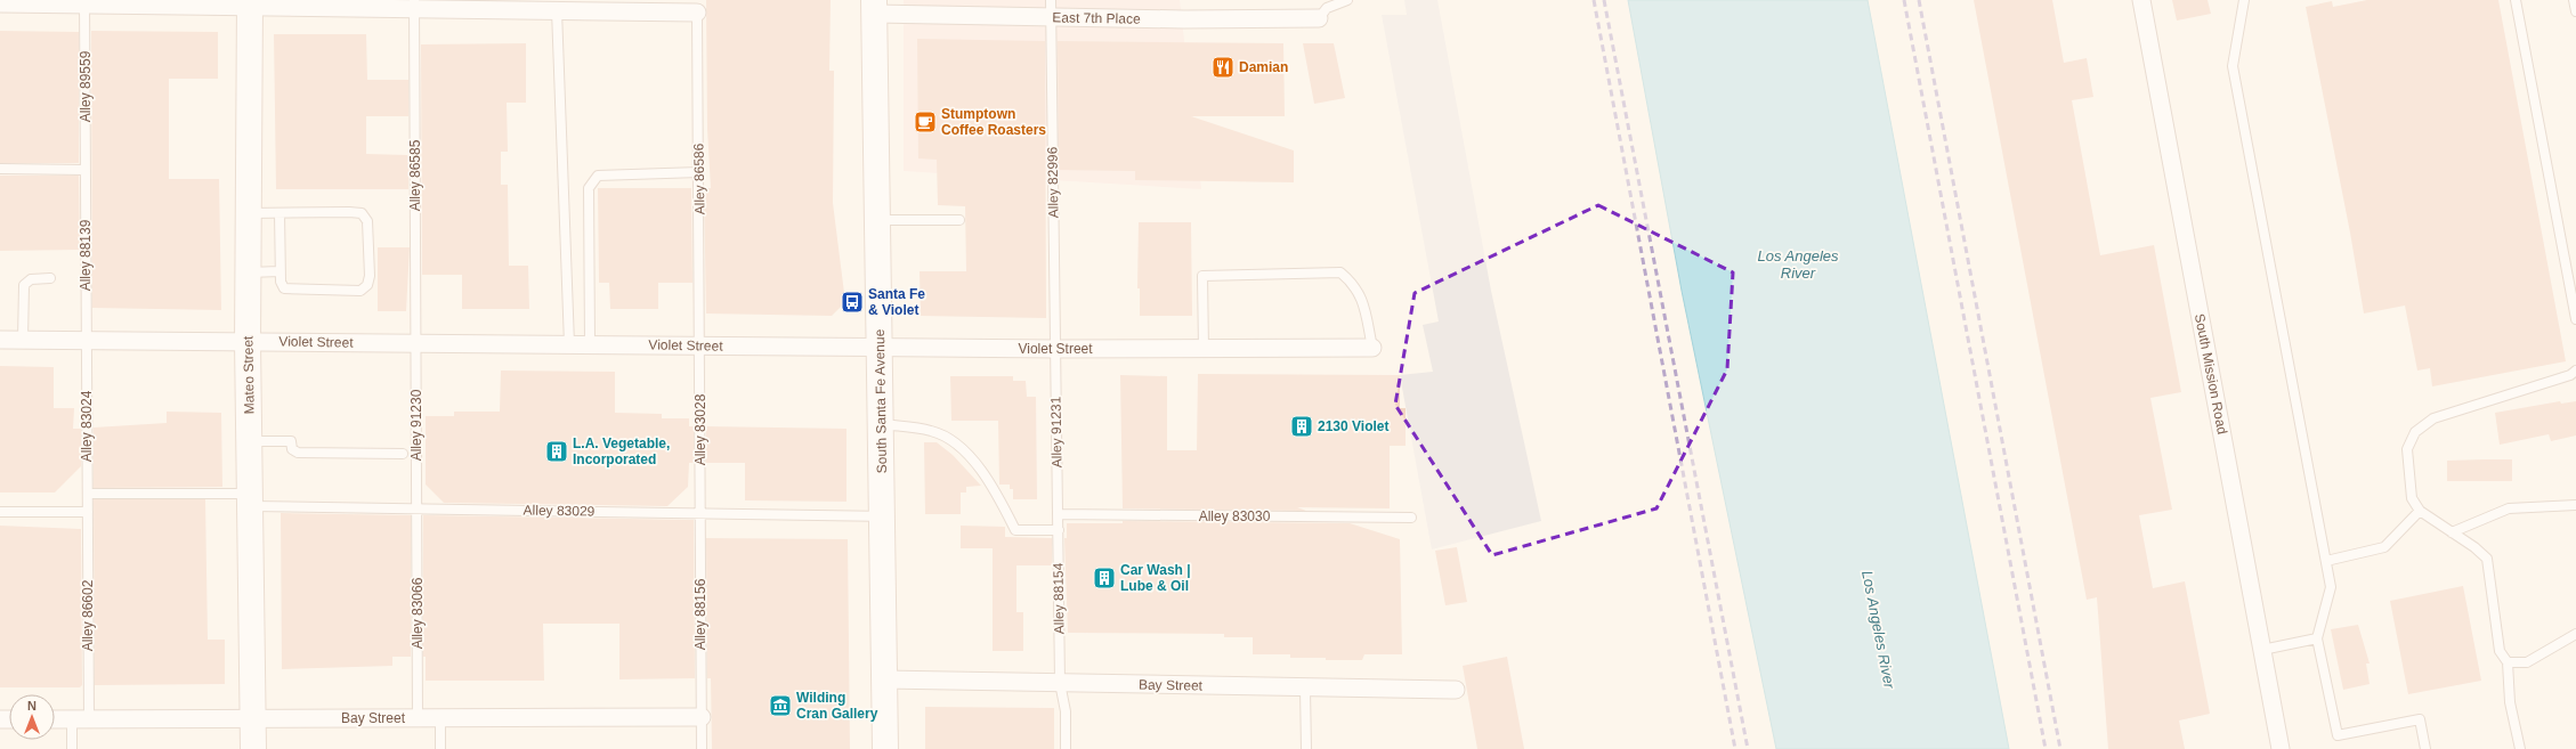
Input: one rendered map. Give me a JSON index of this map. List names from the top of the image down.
{
  "streets": {
    "main road": ["Mateo Street", "South Santa Fe Avenue"],
    "street": [
      "East 7th Place",
      "Violet Street",
      "South Mission Road",
      "Bay Street"
    ],
    "lane": [
      "Alley 89559",
      "Alley 86585",
      "Alley 86586",
      "Alley 82996",
      "Alley 88139",
      "Alley 91230",
      "Alley 83024",
      "Alley 83028",
      "Alley 91231",
      "Alley 83029",
      "Alley 83030",
      "Alley 88154",
      "Alley 83066",
      "Alley 88156",
      "Alley 86602"
    ]
  },
  "crossings": [
    ["East 7th Place", "Alley 82996"],
    ["East 7th Place", "South Santa Fe Avenue"],
    ["Alley 89559", "Alley 88139"],
    ["Alley 86585", "Violet Street"],
    ["Alley 86585", "Alley 91230"],
    ["Alley 86586", "Violet Street"],
    ["Alley 86586", "Alley 83028"],
    ["Alley 82996", "Violet Street"],
    ["Alley 82996", "Alley 91231"],
    ["Alley 88139", "Violet Street"],
    ["Alley 88139", "Alley 83024"],
    ["Violet Street", "Mateo Street"],
    ["Violet Street", "South Santa Fe Avenue"],
    ["Violet Street", "Alley 91230"],
    ["Violet Street", "Alley 83024"],
    ["Violet Street", "Alley 83028"],
    ["Violet Street", "Alley 91231"],
    ["Mateo Street", "Alley 83029"],
    ["Mateo Street", "Bay Street"],
    ["South Santa Fe Avenue", "Alley 83029"],
    ["South Santa Fe Avenue", "Bay Street"],
    ["Alley 91230", "Alley 83029"],
    ["Alley 91230", "Alley 83066"],
    ["Alley 83024", "Alley 83029"],
    ["Alley 83024", "Alley 86602"],
    ["Alley 83028", "Alley 83029"],
    ["Alley 83028", "Alley 88156"],
    ["Alley 91231", "Alley 83030"],
    ["Alley 91231", "Alley 88154"],
    ["Alley 83029", "Alley 83066"],
    ["Alley 83029", "Alley 88156"],
    ["Alley 83030", "Alley 88154"],
    ["Alley 88154", "Bay Street"],
    ["Alley 83066", "Bay Street"],
    ["Alley 88156", "Bay Street"],
    ["Alley 86602", "Bay Street"]
  ],
  "water": ["Los Angeles River"],
  "places": {
    "restaurant": ["Damian"],
    "cafe": ["Stumptown Coffee Roasters"],
    "bus stop": ["Santa Fe & Violet"],
    "building": ["2130 Violet", "L.A. Vegetable, Incorporated", "Car Wash | Lube & Oil"],
    "museum": ["Wilding Cran Gallery"]
  },
  "north": "top"
}
